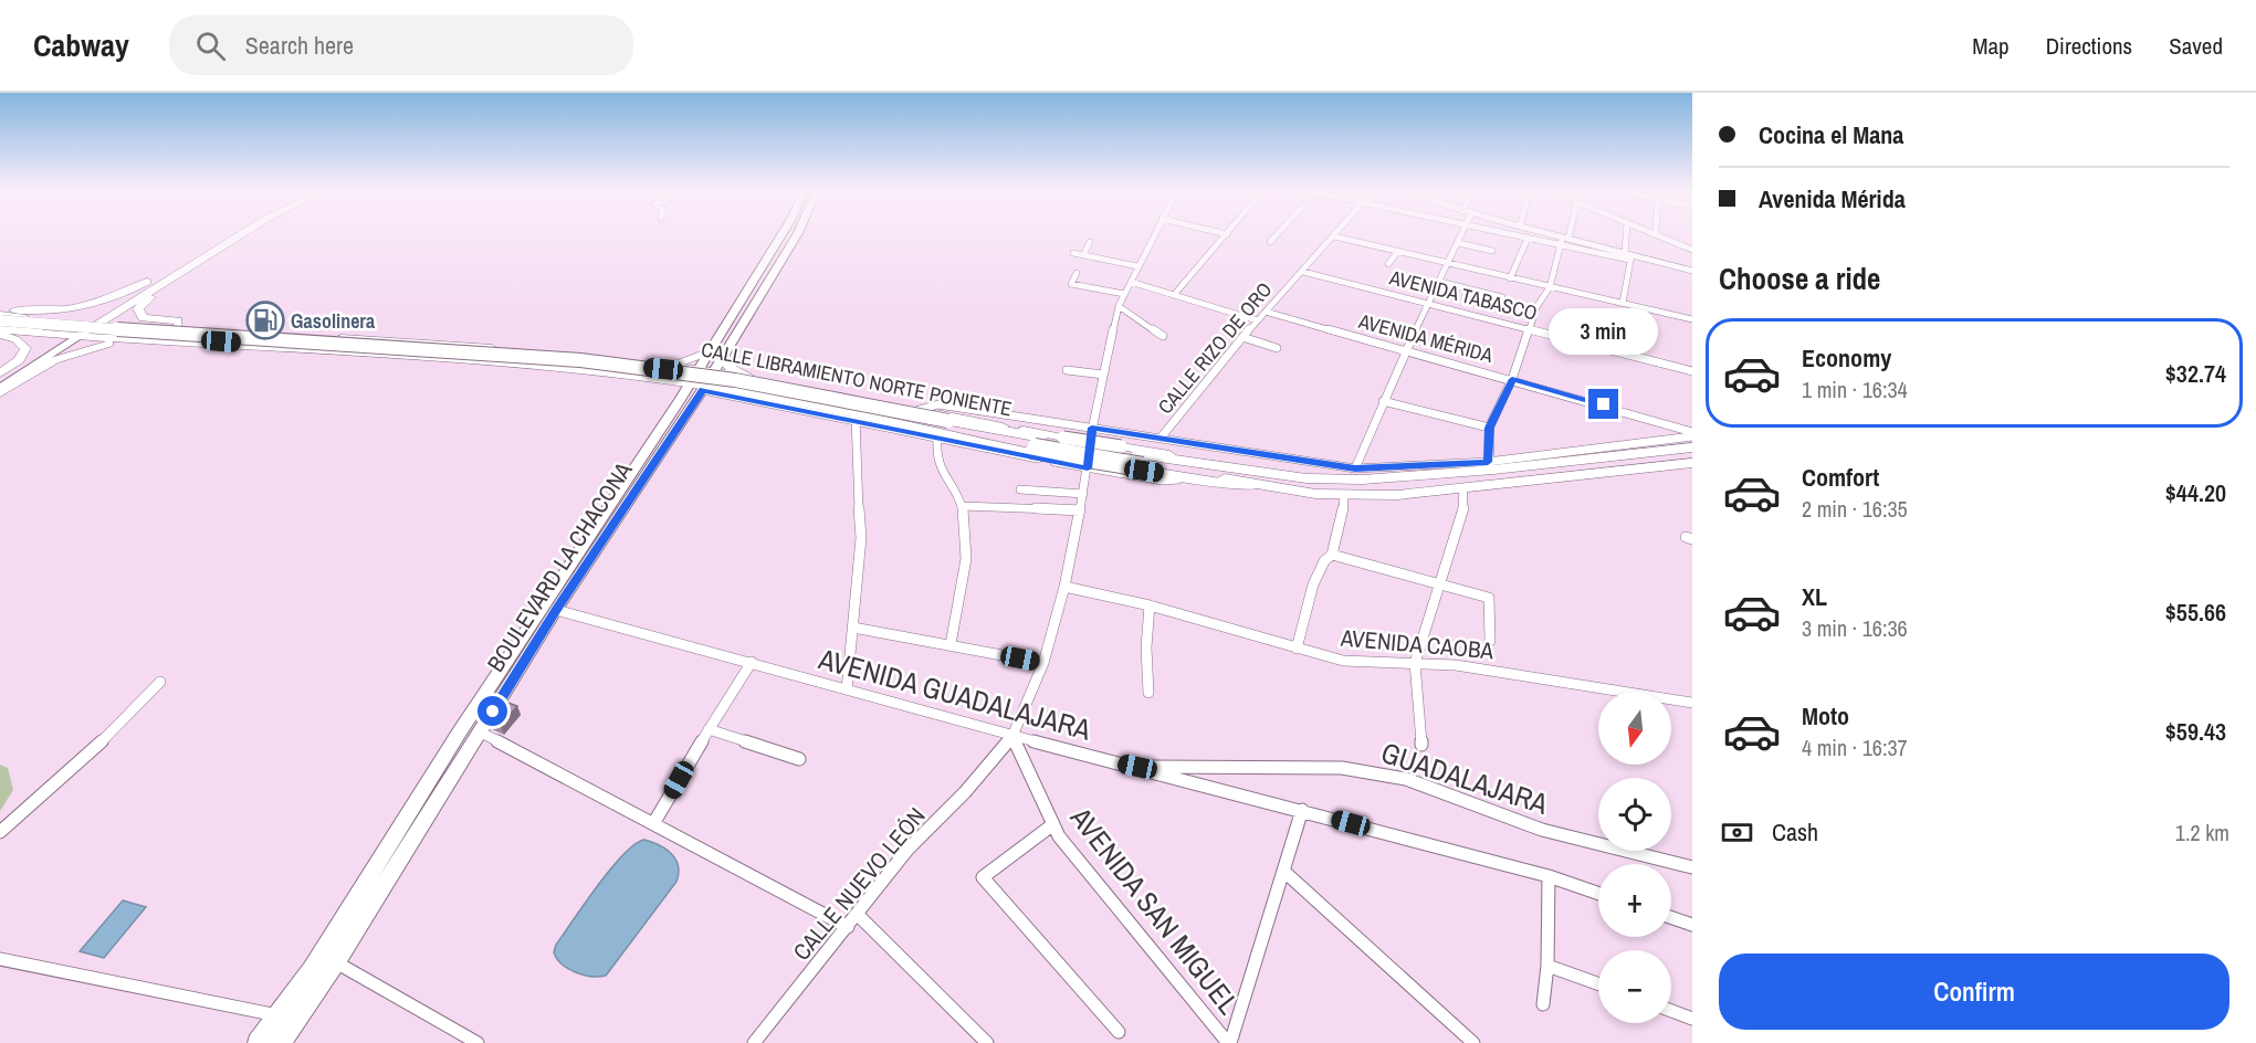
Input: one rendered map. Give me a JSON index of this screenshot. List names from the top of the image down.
{
  "streets": {
    "highway": ["CALLE LIBRAMIENTO NORTE PONIENTE"],
    "main road": ["BOULEVARD LA CHACONA"],
    "street": [
      "AVENIDA TABASCO",
      "AVENIDA MÉRIDA",
      "CALLE RIZO DE ORO",
      "AVENIDA CAOBA",
      "AVENIDA GUADALAJARA",
      "GUADALAJARA",
      "CALLE NUEVO LEÓN",
      "AVENIDA SAN MIGUEL"
    ]
  },
  "crossings": [
    ["AVENIDA TABASCO", "CALLE RIZO DE ORO"],
    ["AVENIDA MÉRIDA", "CALLE RIZO DE ORO"],
    ["CALLE LIBRAMIENTO NORTE PONIENTE", "BOULEVARD LA CHACONA"],
    ["BOULEVARD LA CHACONA", "AVENIDA GUADALAJARA"],
    ["AVENIDA CAOBA", "CALLE NUEVO LEÓN"],
    ["AVENIDA GUADALAJARA", "GUADALAJARA"],
    ["AVENIDA GUADALAJARA", "CALLE NUEVO LEÓN"],
    ["AVENIDA GUADALAJARA", "AVENIDA SAN MIGUEL"],
    ["CALLE NUEVO LEÓN", "AVENIDA SAN MIGUEL"]
  ],
  "places": {
    "fuel station": ["Gasolinera"]
  },
  "north": "bottom",
  "page": {
    "header": "Cabway",
    "search": "Search here",
    "nav": ["Map", "Directions", "Saved"],
    "banner": ["Cocina el Mana", "Avenida Mérida"],
    "heading": "Choose a ride",
    "bubble": "3 min",
    "list": [
      {
        "name": "Economy",
        "note": "1 min · 16:34",
        "value": "$32.74"
      },
      {
        "name": "Comfort",
        "note": "2 min · 16:35",
        "value": "$44.20"
      },
      {
        "name": "XL",
        "note": "3 min · 16:36",
        "value": "$55.66"
      },
      {
        "name": "Moto",
        "note": "4 min · 16:37",
        "value": "$59.43"
      }
    ],
    "map_buttons": ["+", "−"],
    "pay": ["Cash", "1.2 km"],
    "buttons": "Confirm"
  }
}
